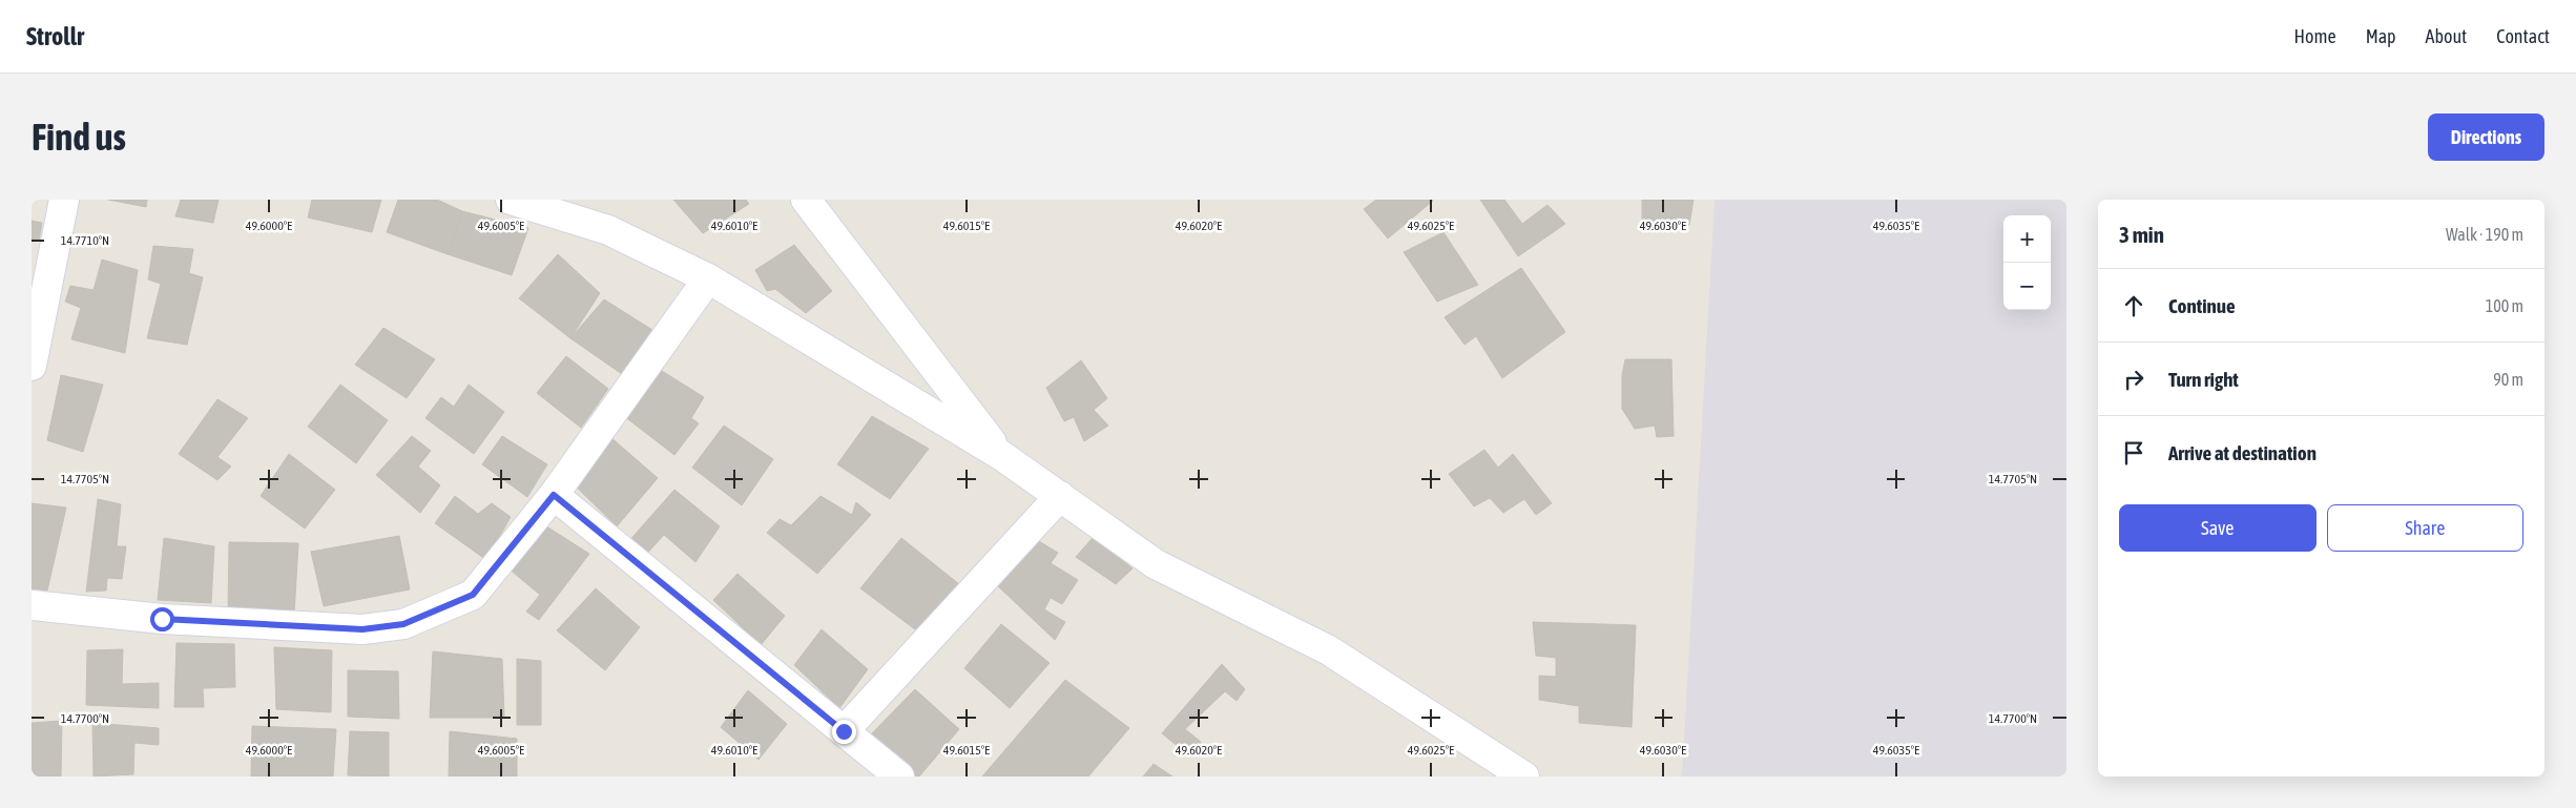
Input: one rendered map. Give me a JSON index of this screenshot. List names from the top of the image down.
{
  "page": {
    "header": "Strollr",
    "nav": [
      "Home",
      "Map",
      "About",
      "Contact"
    ],
    "buttons": [
      "Directions",
      ["Save", "Share"]
    ],
    "title": "Find us",
    "heading": ["3 min", "Walk · 190 m"],
    "map_buttons": ["+", "−"],
    "list": [
      ["Continue", "100 m"],
      ["Turn right", "90 m"],
      "Arrive at destination"
    ]
  },
  "coordinates": [
    "49.6000°E",
    "49.6005°E",
    "49.6010°E",
    "49.6015°E",
    "49.6020°E",
    "49.6025°E",
    "49.6030°E",
    "49.6035°E",
    "14.7710°N",
    "14.7705°N",
    "14.7700°N"
  ]
}
